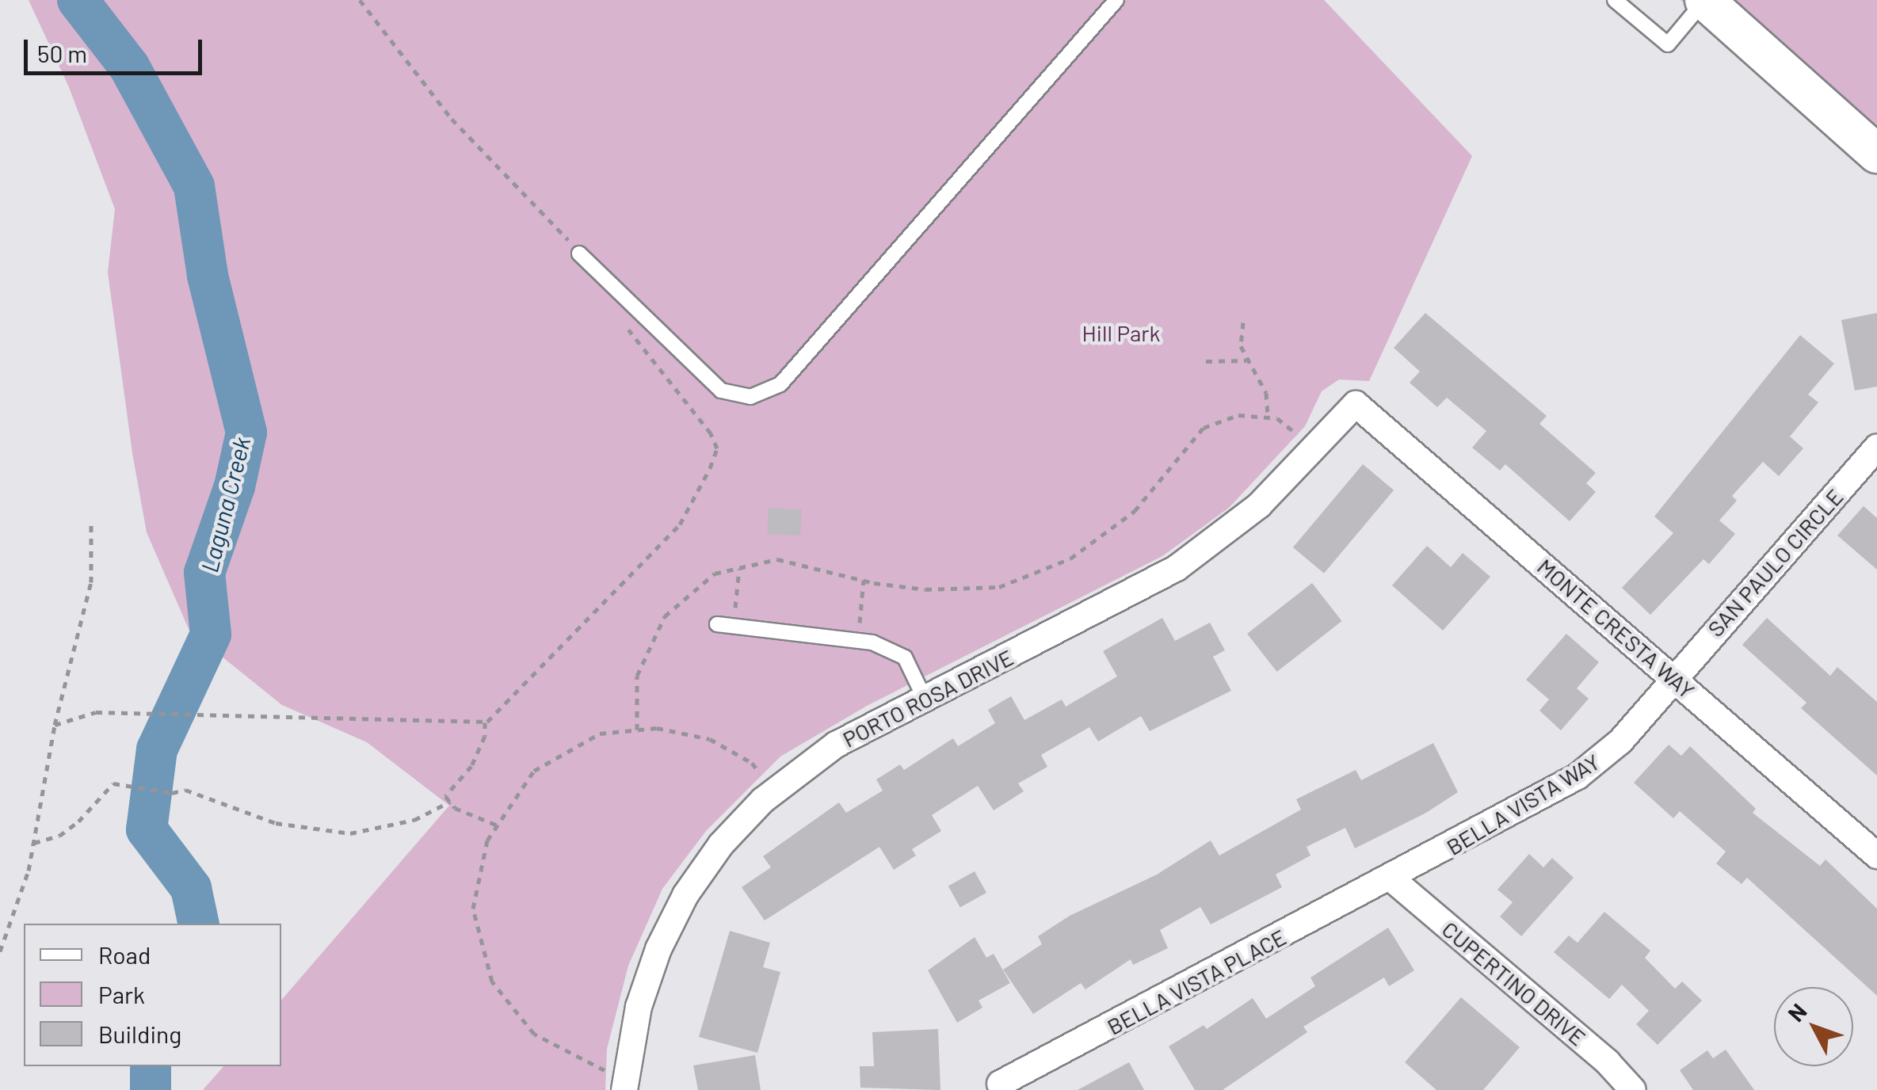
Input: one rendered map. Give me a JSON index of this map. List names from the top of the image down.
{
  "streets": {
    "street": [
      "SAN PAULO CIRCLE",
      "MONTE CRESTA WAY",
      "PORTO ROSA DRIVE",
      "BELLA VISTA WAY",
      "BELLA VISTA PLACE",
      "CUPERTINO DRIVE"
    ]
  },
  "crossings": [
    ["SAN PAULO CIRCLE", "MONTE CRESTA WAY"],
    ["SAN PAULO CIRCLE", "BELLA VISTA WAY"],
    ["MONTE CRESTA WAY", "PORTO ROSA DRIVE"],
    ["MONTE CRESTA WAY", "BELLA VISTA WAY"],
    ["BELLA VISTA WAY", "BELLA VISTA PLACE"],
    ["BELLA VISTA WAY", "CUPERTINO DRIVE"],
    ["BELLA VISTA PLACE", "CUPERTINO DRIVE"]
  ],
  "water": ["Laguna Creek"],
  "parks": ["Hill Park"],
  "legend": ["Road", "Park", "Building"],
  "scale_bar": "50 m",
  "north": "top left"
}
